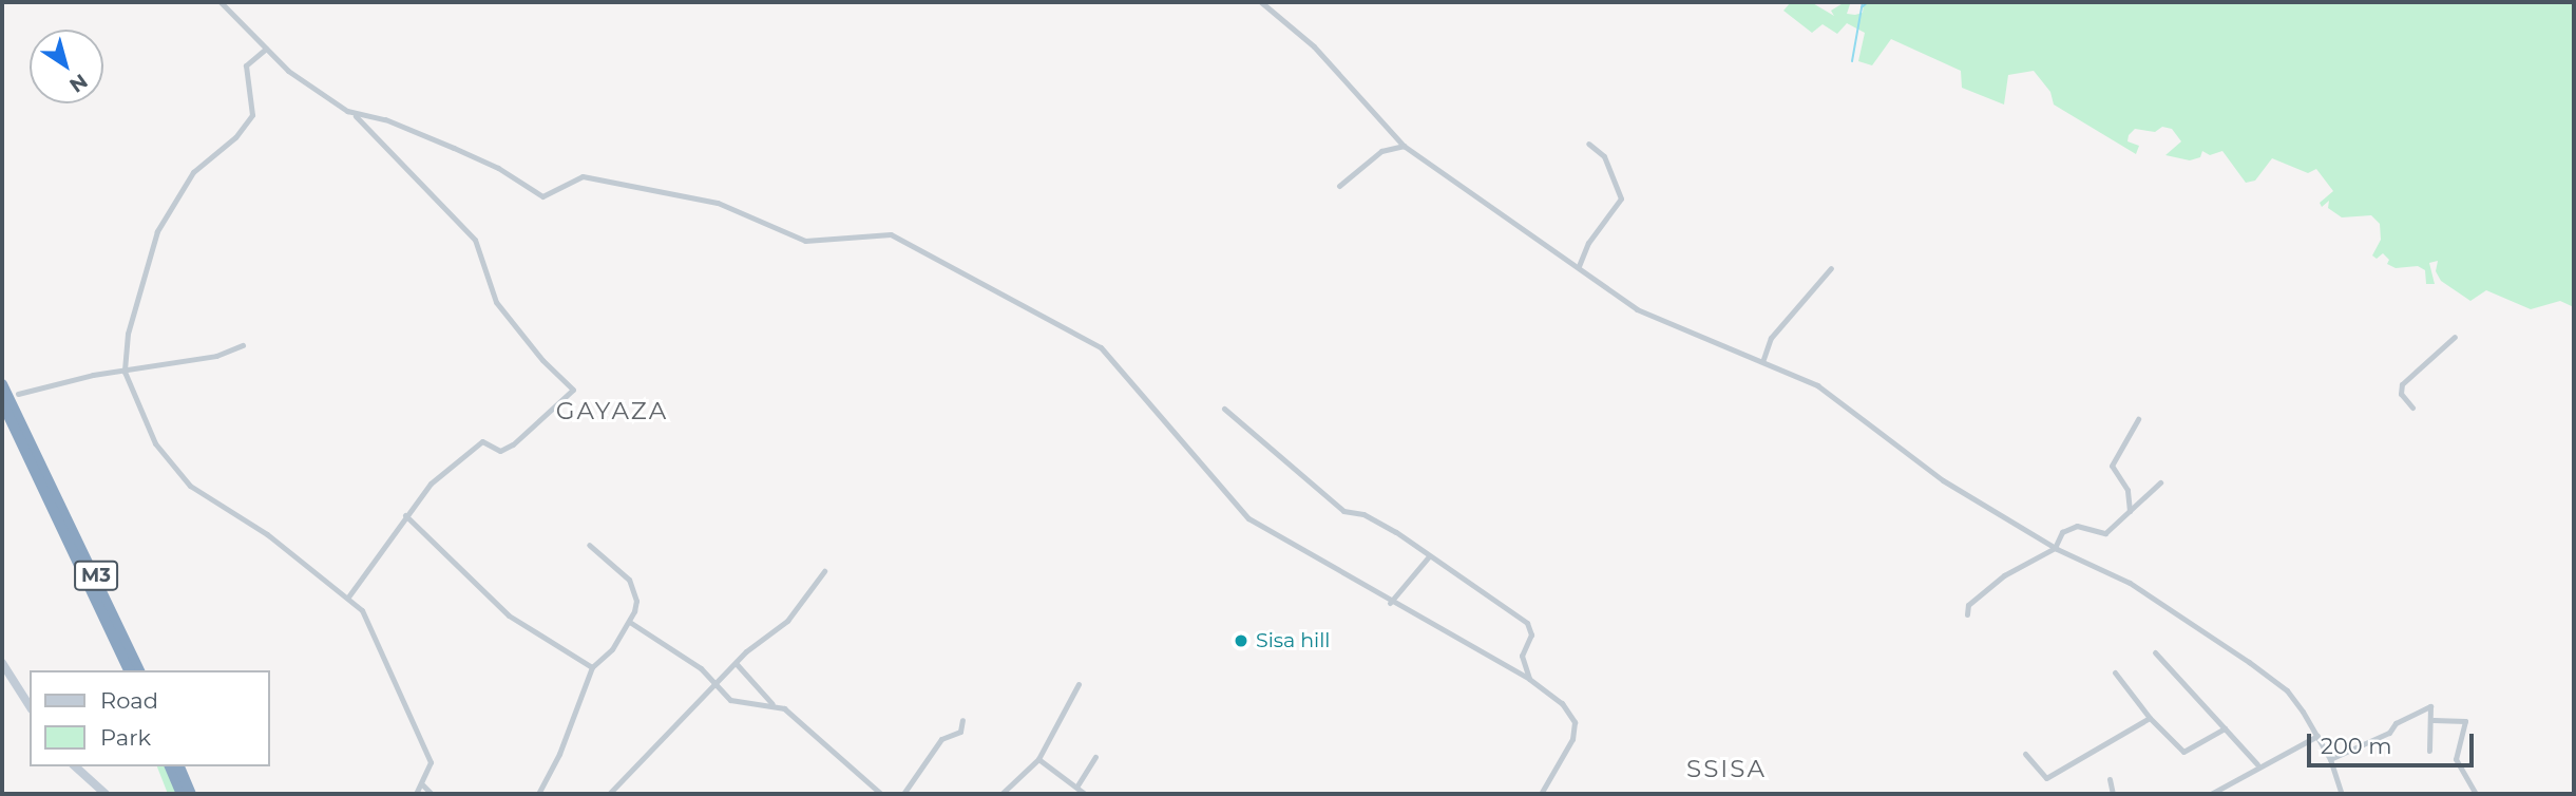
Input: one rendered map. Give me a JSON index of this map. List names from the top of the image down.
{
  "streets": {
    "highway": ["M3"]
  },
  "districts": ["GAYAZA", "SSISA"],
  "places": ["Sisa hill"],
  "legend": ["Road", "Park"],
  "scale_bar": "200 m",
  "north": "bottom right"
}
